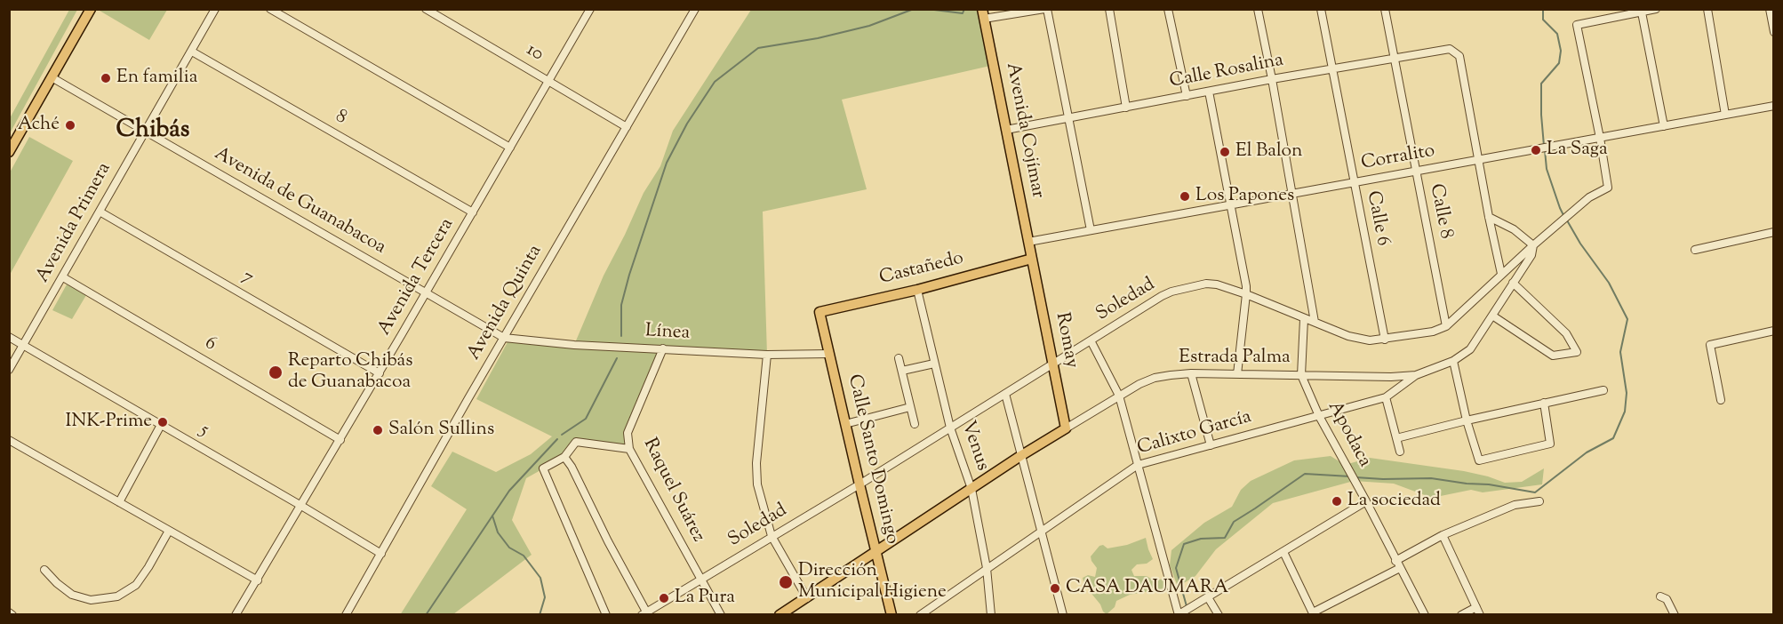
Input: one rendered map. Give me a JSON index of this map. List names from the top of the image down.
{
  "streets": {
    "main road": [
      "Avenida Cojímar",
      "Castañedo",
      "Romay",
      "Estrada Palma",
      "Calle Santo Domingo"
    ],
    "street": [
      "10",
      "Calle Rosalina",
      "8",
      "Corralito",
      "Avenida de Guanabacoa",
      "Calle 8",
      "Calle 6",
      "Avenida Primera",
      "Avenida Tercera",
      "7",
      "Soledad",
      "Avenida Quinta",
      "Línea",
      "6",
      "5",
      "Calixto García",
      "Apodaca",
      "Venus",
      "Raquel Suárez"
    ]
  },
  "crossings": [
    ["10", "Avenida Tercera"],
    ["10", "Avenida Quinta"],
    ["Calle Rosalina", "Avenida Cojímar"],
    ["Calle Rosalina", "Corralito"],
    ["Calle Rosalina", "Calle 8"],
    ["Calle Rosalina", "Calle 6"],
    ["8", "Avenida Primera"],
    ["8", "Avenida Tercera"],
    ["Avenida Cojímar", "Corralito"],
    ["Avenida Cojímar", "Castañedo"],
    ["Avenida Cojímar", "Romay"],
    ["Corralito", "Calle 8"],
    ["Corralito", "Calle 6"],
    ["Corralito", "Estrada Palma"],
    ["Avenida de Guanabacoa", "Avenida Primera"],
    ["Avenida de Guanabacoa", "Avenida Tercera"],
    ["Avenida de Guanabacoa", "Avenida Quinta"],
    ["Avenida de Guanabacoa", "Línea"],
    ["Calle 8", "Soledad"],
    ["Calle 6", "Soledad"],
    ["Avenida Primera", "7"],
    ["Avenida Primera", "6"],
    ["Avenida Primera", "5"],
    ["Castañedo", "Romay"],
    ["Castañedo", "Venus"],
    ["Castañedo", "Calle Santo Domingo"],
    ["Avenida Tercera", "7"],
    ["Avenida Tercera", "6"],
    ["Avenida Tercera", "5"],
    ["Soledad", "Romay"],
    ["Soledad", "Estrada Palma"],
    ["Soledad", "Apodaca"],
    ["Soledad", "Venus"],
    ["Soledad", "Calle Santo Domingo"],
    ["Soledad", "Raquel Suárez"],
    ["Avenida Quinta", "Línea"],
    ["Avenida Quinta", "5"],
    ["Línea", "Calle Santo Domingo"],
    ["Línea", "Raquel Suárez"],
    ["Romay", "Estrada Palma"],
    ["Estrada Palma", "Calixto García"],
    ["Estrada Palma", "Apodaca"],
    ["Estrada Palma", "Venus"],
    ["Estrada Palma", "Calle Santo Domingo"],
    ["Calixto García", "Apodaca"],
    ["Calixto García", "Venus"]
  ],
  "districts": ["Chibás"],
  "places": [
    "En familia",
    "Aché",
    "La Saga",
    "El Balon",
    "Los Papones",
    "Reparto Chibás de Guanabacoa",
    "INK-Prime",
    "Salón Sullins",
    "La sociedad",
    "Dirección Municipal Higiene",
    "CASA DAUMARA",
    "La Pura"
  ]
}
